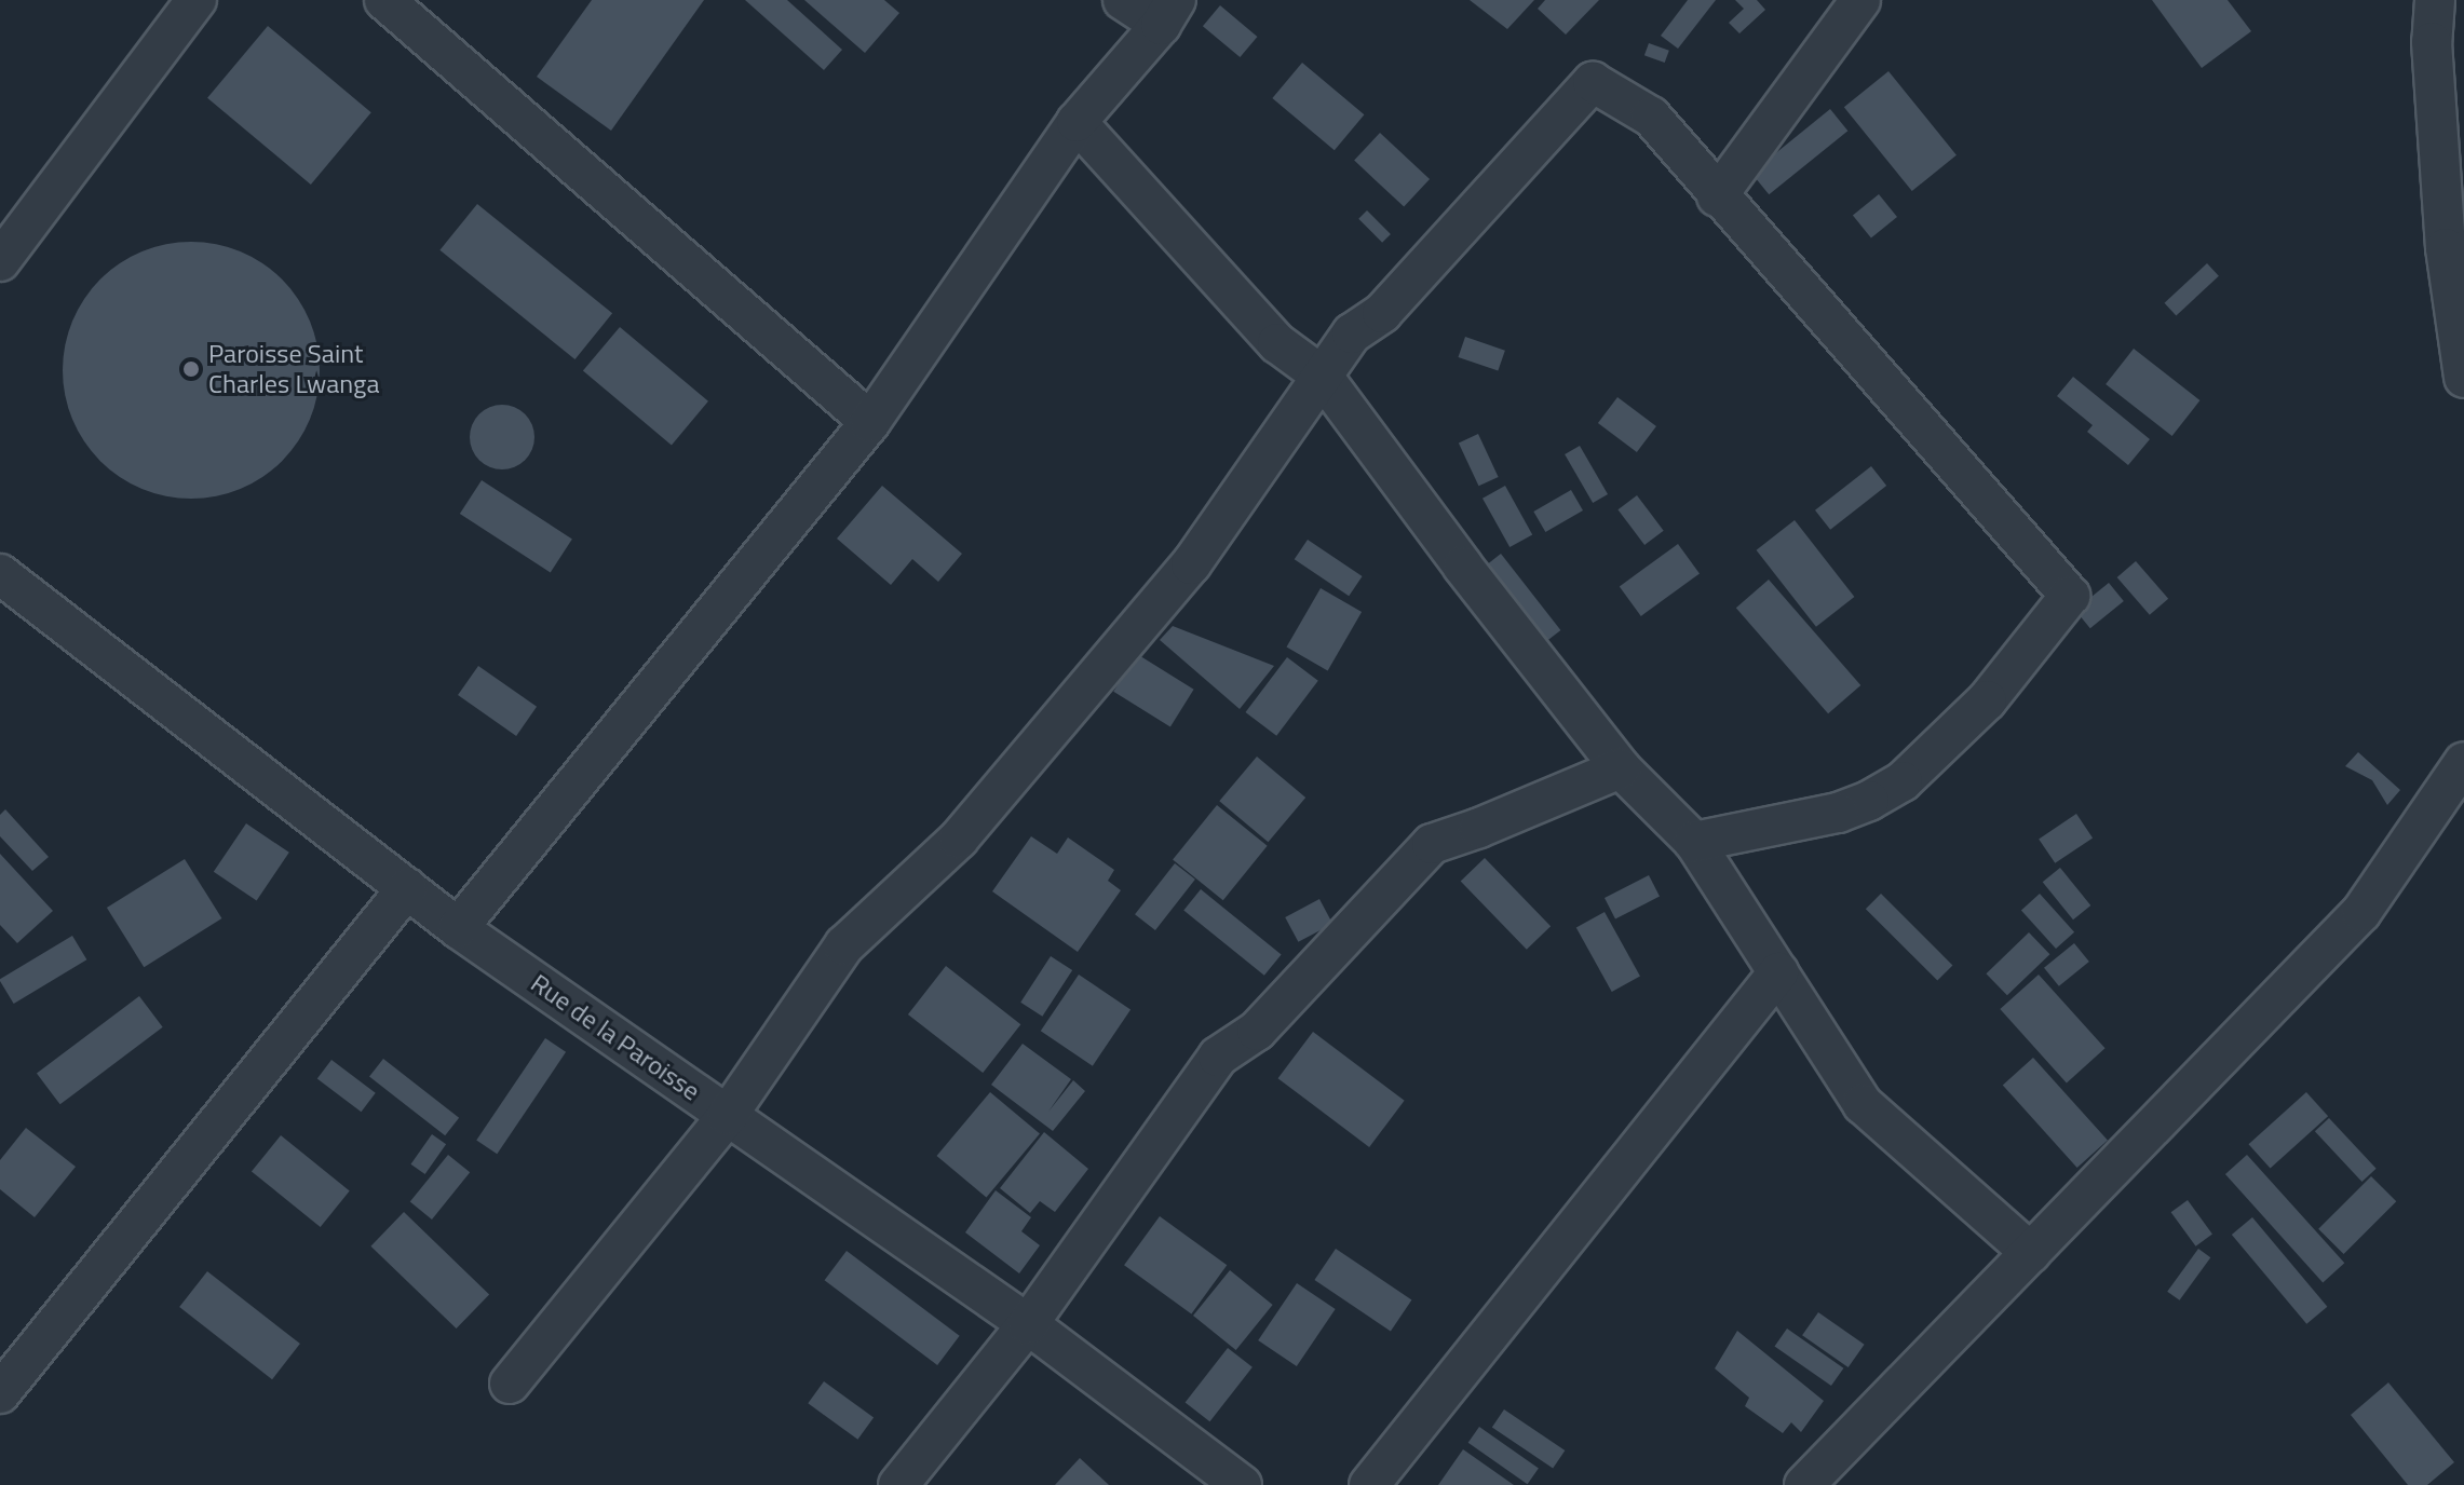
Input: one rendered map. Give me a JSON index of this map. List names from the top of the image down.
{
  "streets": {
    "street": ["Rue de la Paroisse"]
  },
  "places": ["Paroisse Saint Charles Lwanga"]
}
